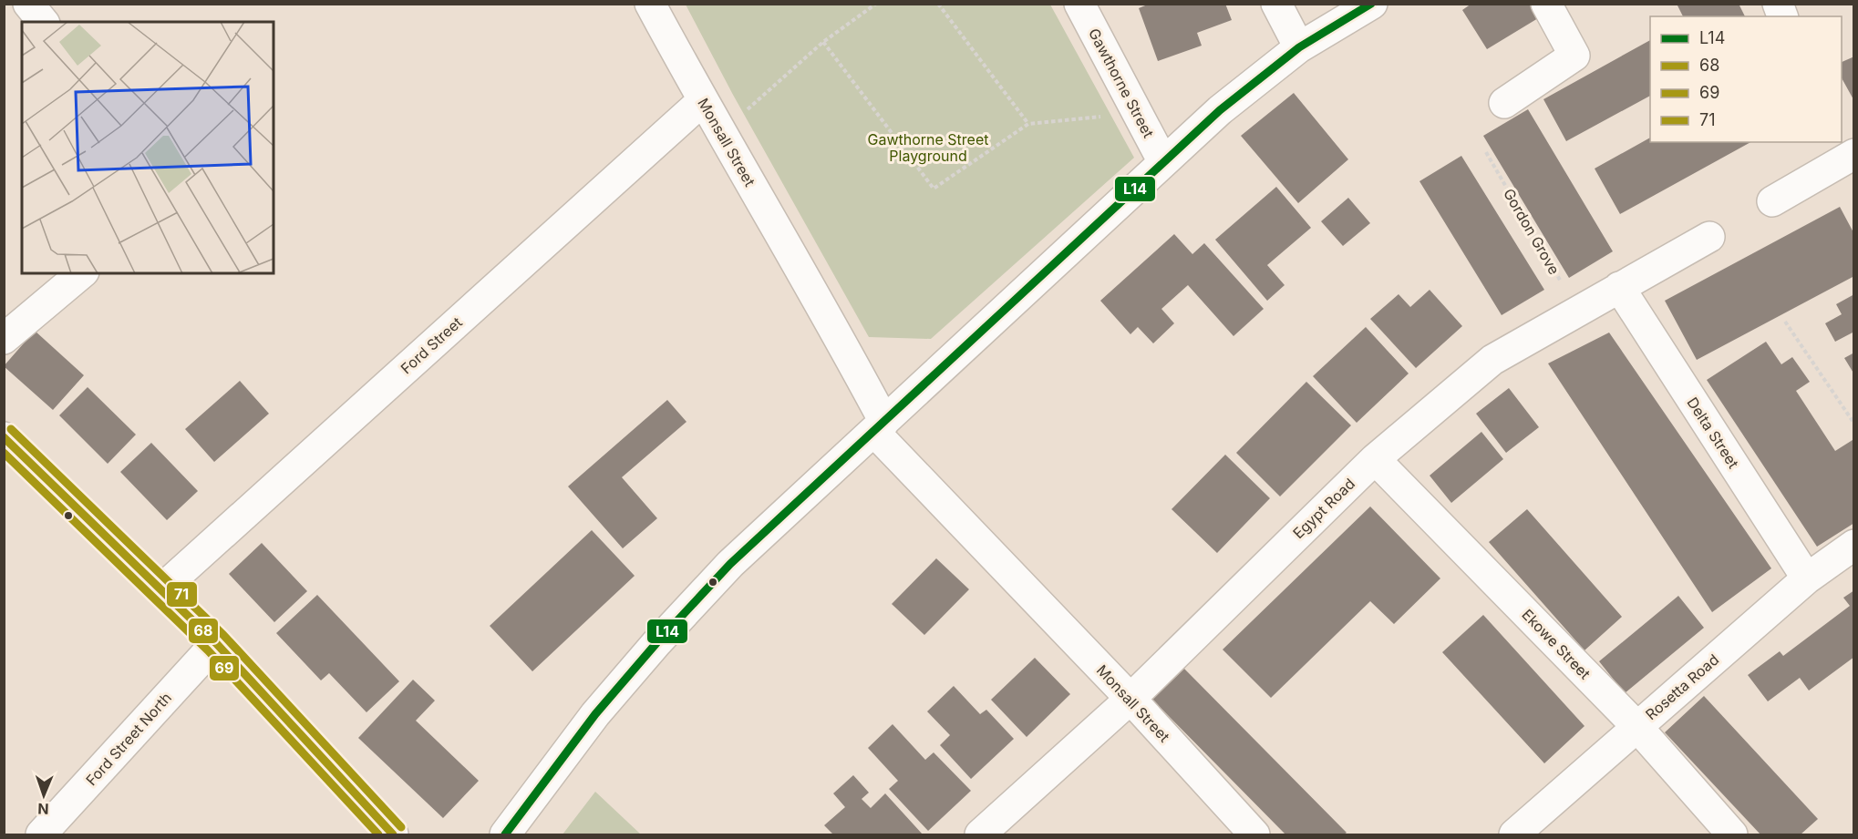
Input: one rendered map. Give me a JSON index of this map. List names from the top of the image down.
{
  "streets": {
    "street": [
      "Gawthorne Street",
      "Monsall Street",
      "Ford Street",
      "Delta Street",
      "Egypt Road",
      "Ekowe Street",
      "Rosetta Road",
      "Ford Street North"
    ],
    "path": ["Gordon Grove"]
  },
  "crossings": [
    ["Monsall Street", "Ford Street"],
    ["Monsall Street", "Egypt Road"],
    ["Gordon Grove", "Egypt Road"],
    ["Delta Street", "Egypt Road"],
    ["Delta Street", "Rosetta Road"],
    ["Egypt Road", "Ekowe Street"],
    ["Ekowe Street", "Rosetta Road"]
  ],
  "parks": ["Gawthorne Street Playground"],
  "lines": [
    "transit line L14",
    "transit line 71",
    "transit line 68",
    "transit line 69"
  ],
  "legend": [
    "L14",
    "68",
    "69",
    "71"
  ],
  "north": "bottom"
}
